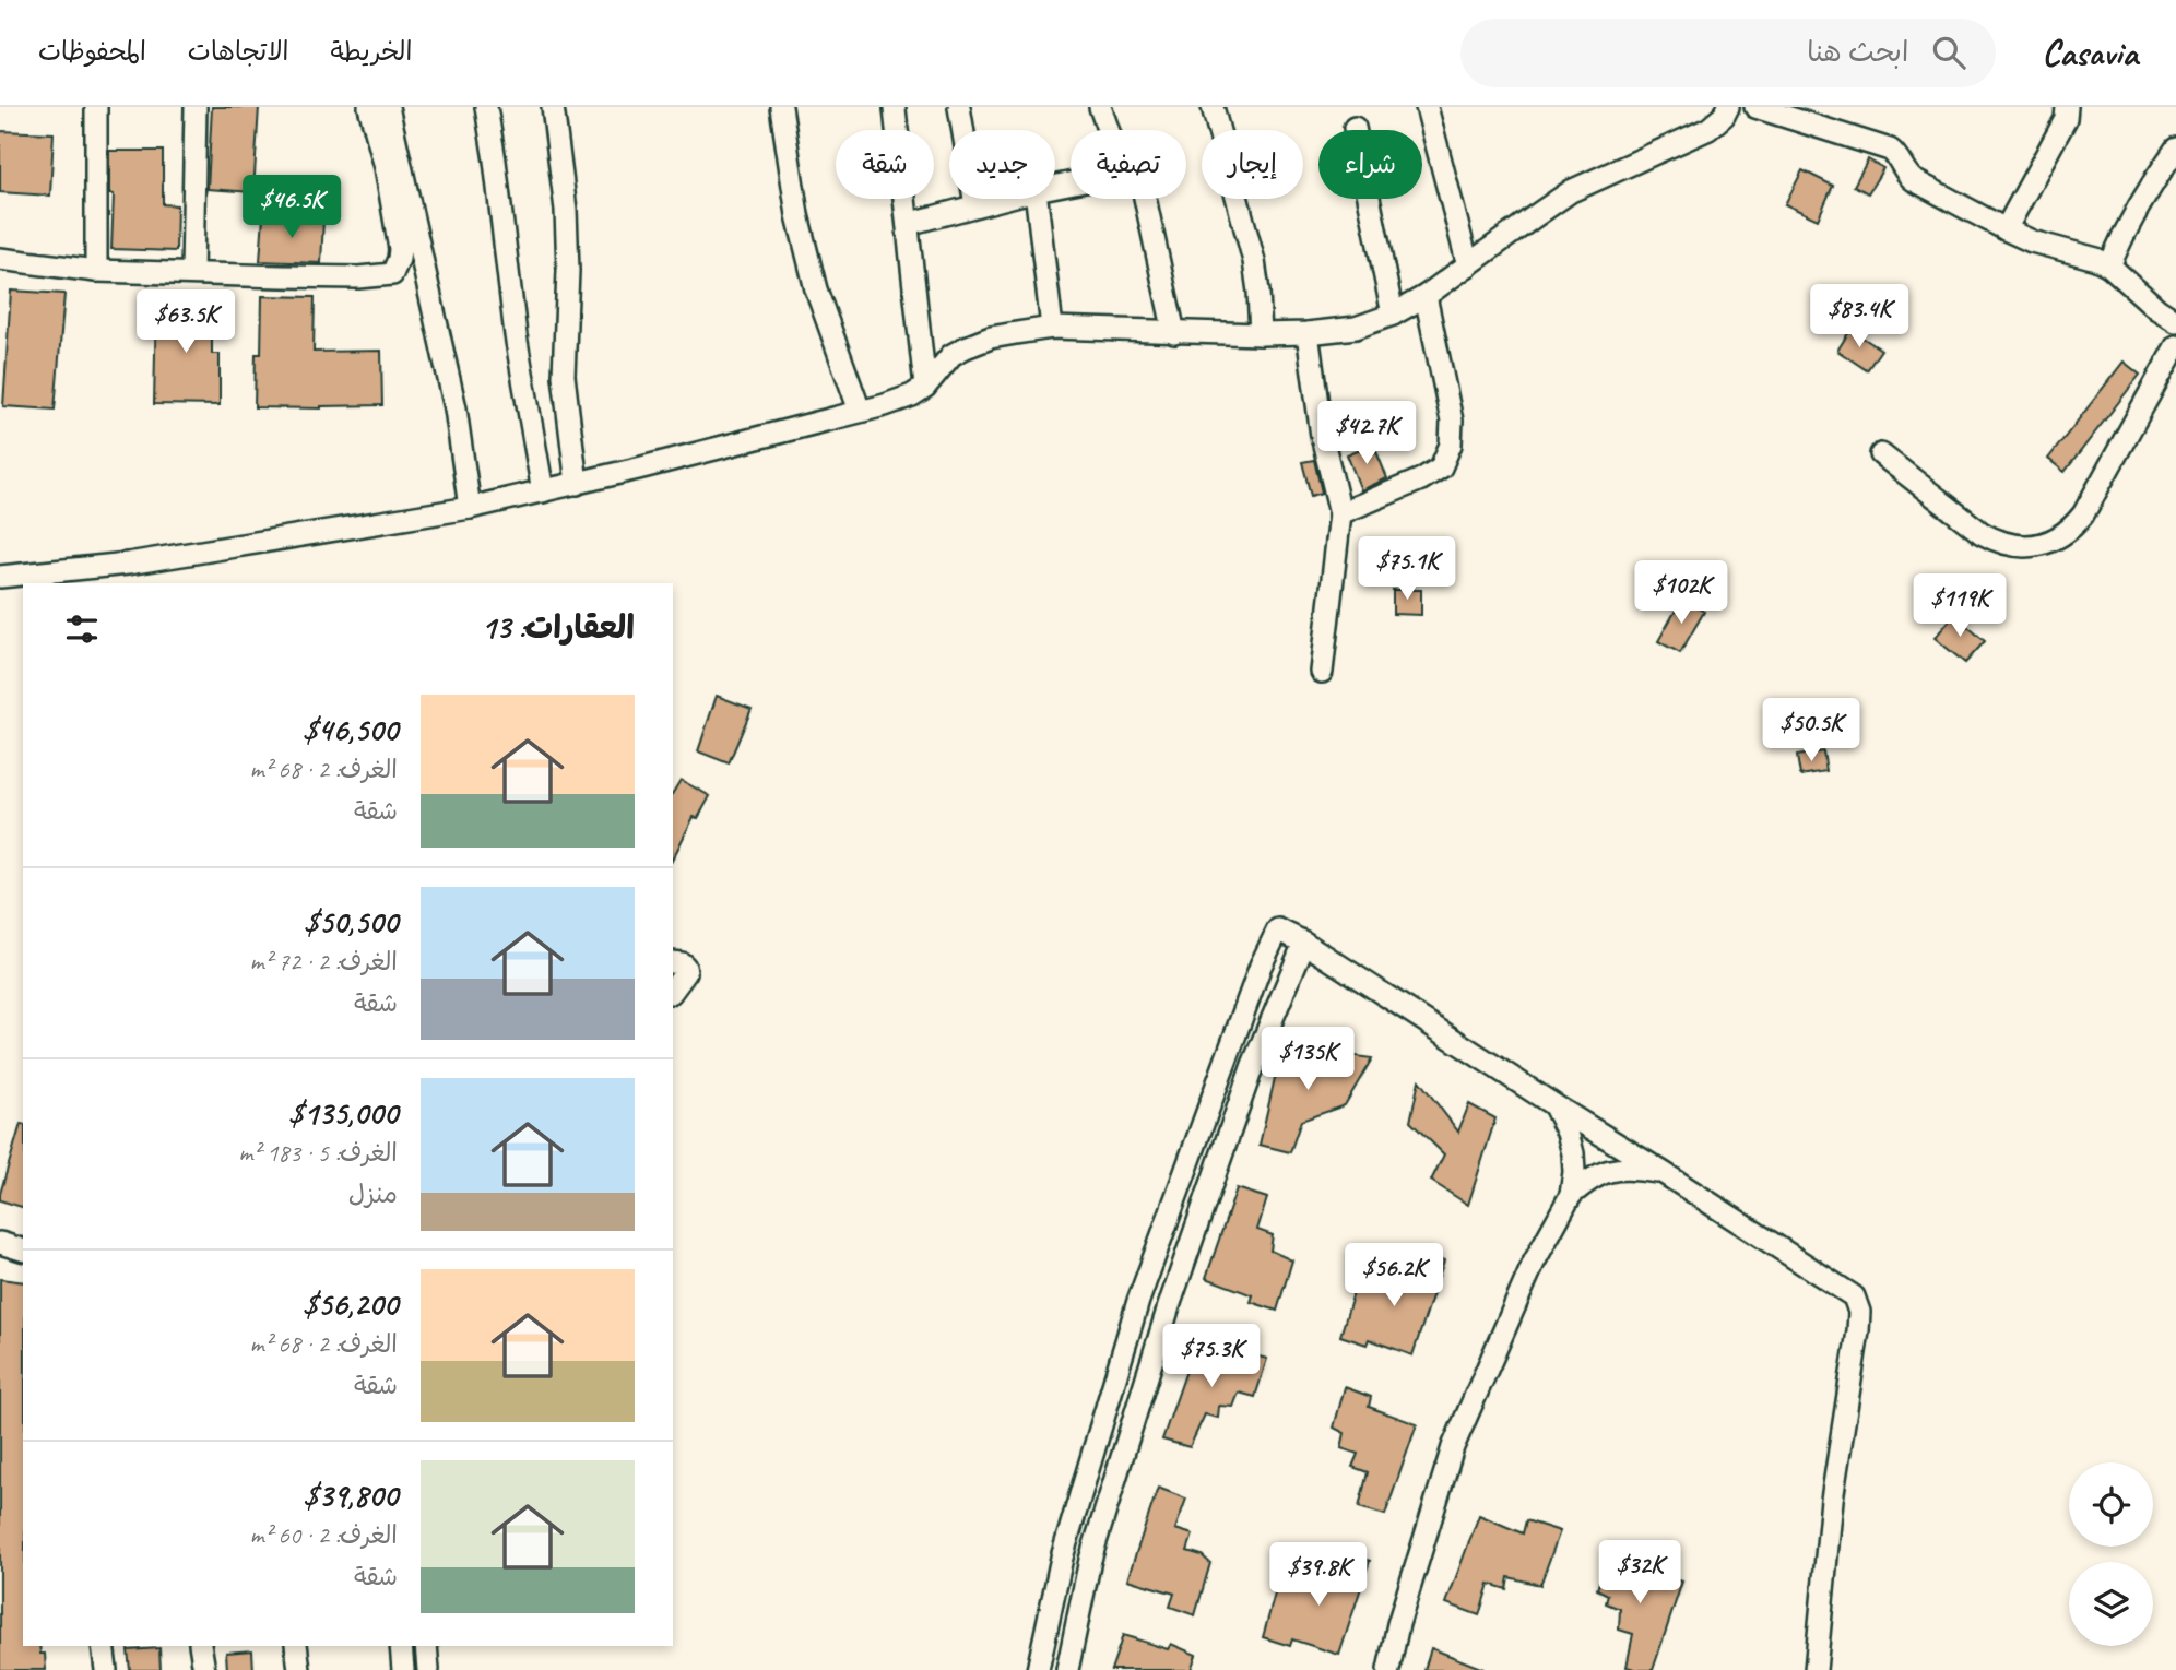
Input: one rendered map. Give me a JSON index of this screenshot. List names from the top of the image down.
{
  "page": {
    "header": "Casavia",
    "search": "ابحث هنا",
    "nav": ["الخريطة", "الاتجاهات", "المحفوظات"],
    "chip": [
      "شراء",
      "إيجار",
      "تصفية",
      "جديد",
      "شقة"
    ],
    "price": [
      "$46.5K",
      "$83.4K",
      "$63.5K",
      "$42.7K",
      "$75.1K",
      "$102K",
      "$119K",
      "$50.5K",
      "$135K",
      "$56.2K",
      "$75.3K",
      "$32K",
      "$39.8K"
    ],
    "heading": "العقارات: 13",
    "list": [
      {
        "name": "$46,500",
        "note": "الغرف: 2 · 68 m² · شقة"
      },
      {
        "name": "$50,500",
        "note": "الغرف: 2 · 72 m² · شقة"
      },
      {
        "name": "$135,000",
        "note": "الغرف: 5 · 183 m² · منزل"
      },
      {
        "name": "$56,200",
        "note": "الغرف: 2 · 68 m² · شقة"
      },
      {
        "name": "$39,800",
        "note": "الغرف: 2 · 60 m² · شقة"
      }
    ]
  }
}
